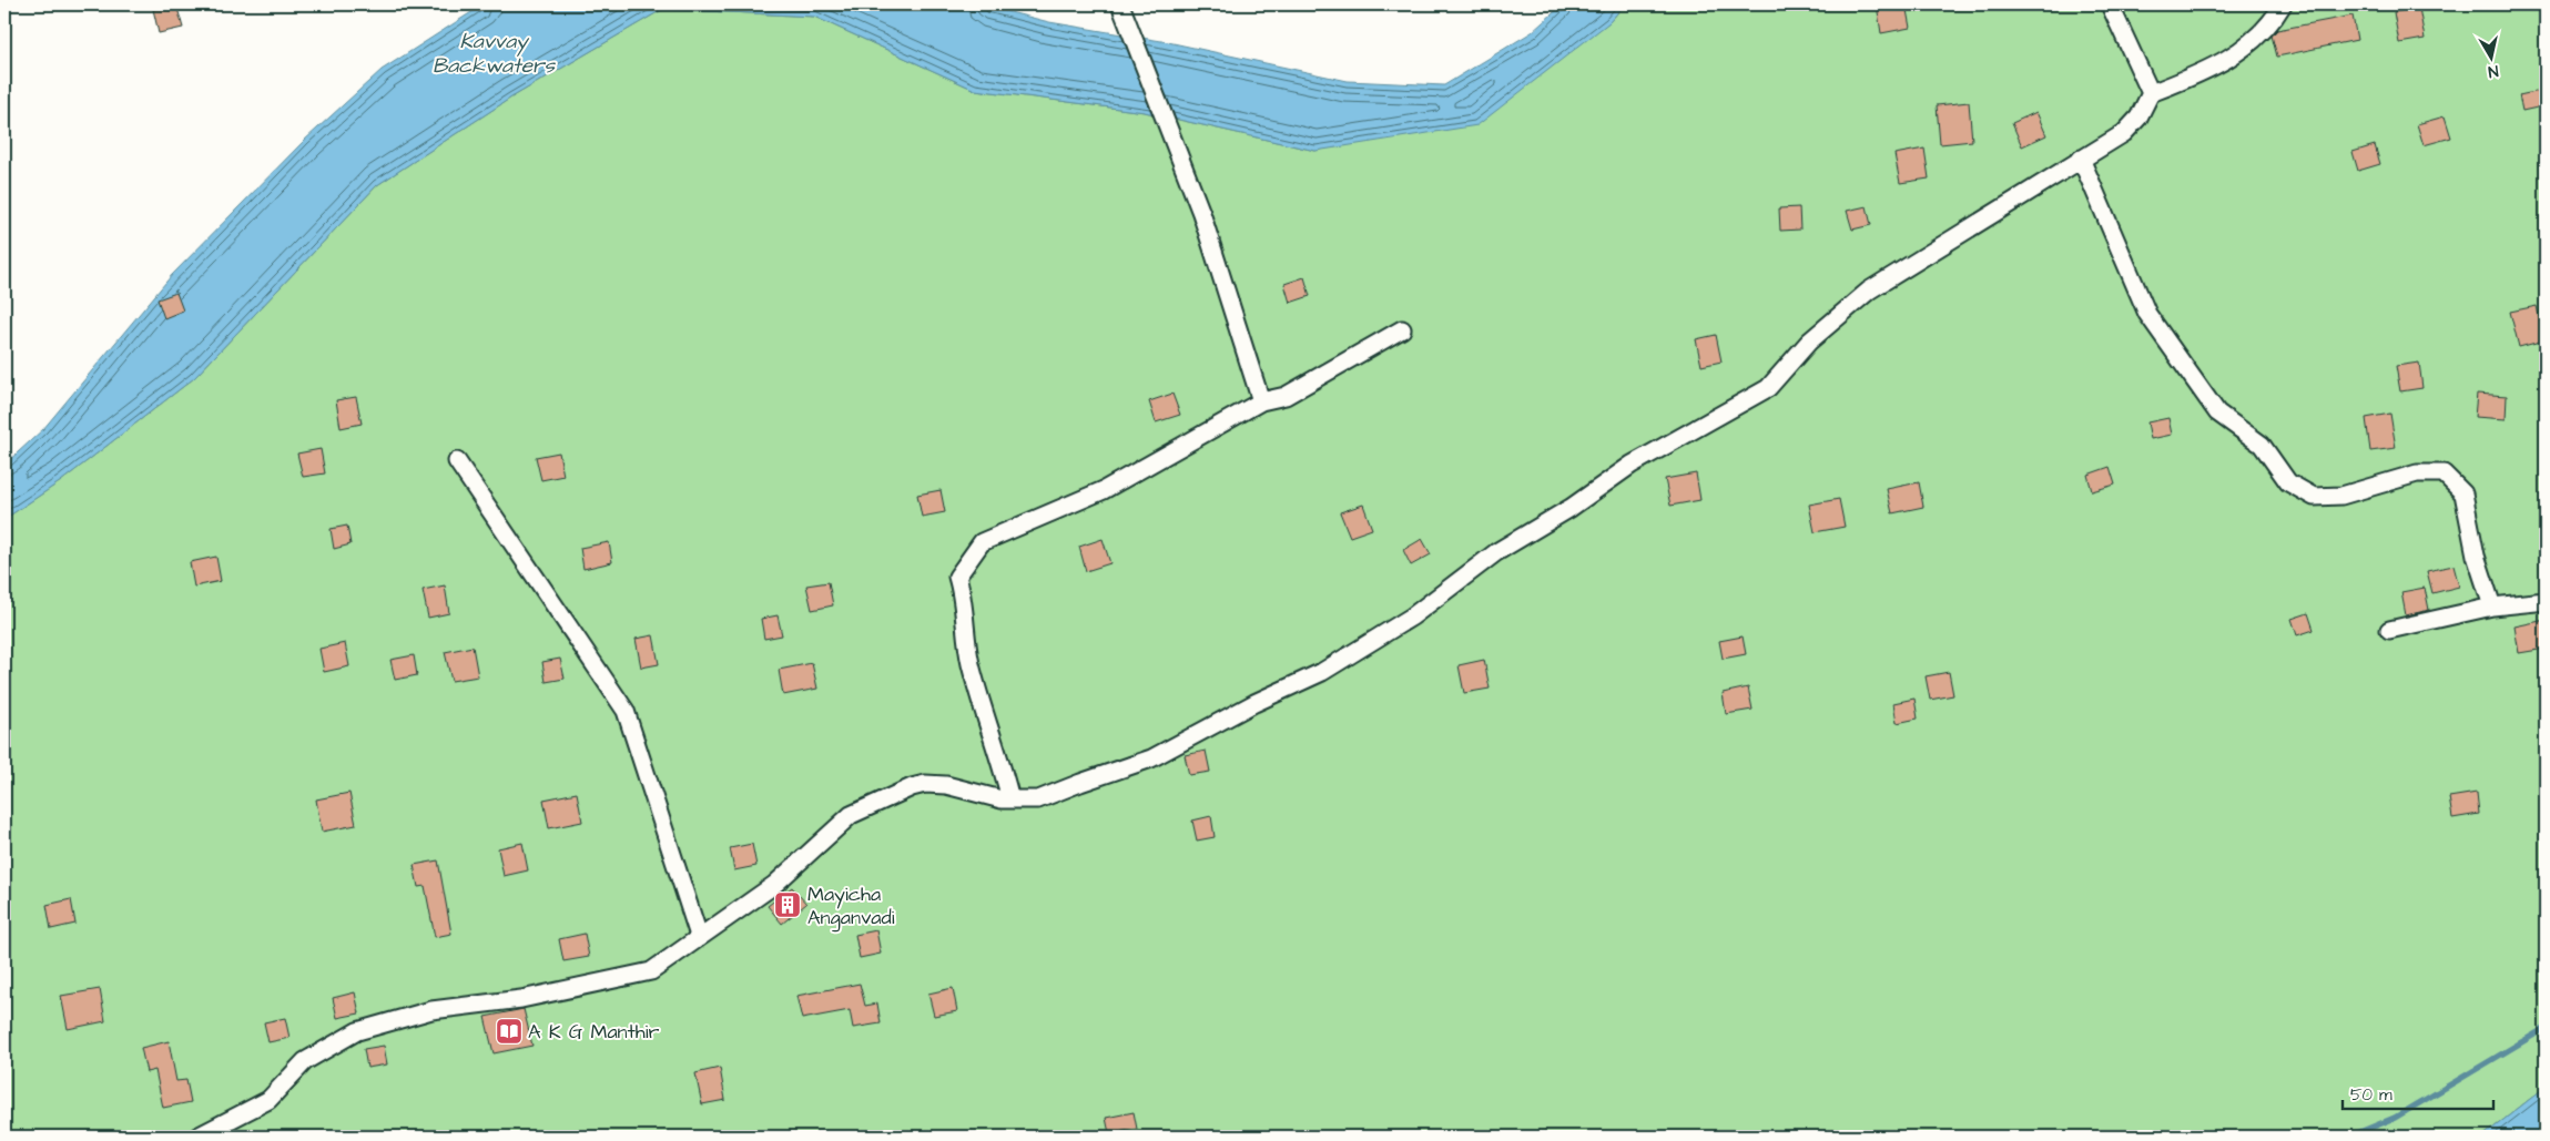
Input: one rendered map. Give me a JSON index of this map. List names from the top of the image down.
{
  "water": ["Kavvay Backwaters"],
  "places": {
    "building": ["Mayicha Anganvadi"],
    "library": ["A K G Manthir"]
  },
  "scale_bar": "50 m",
  "north": "bottom"
}
